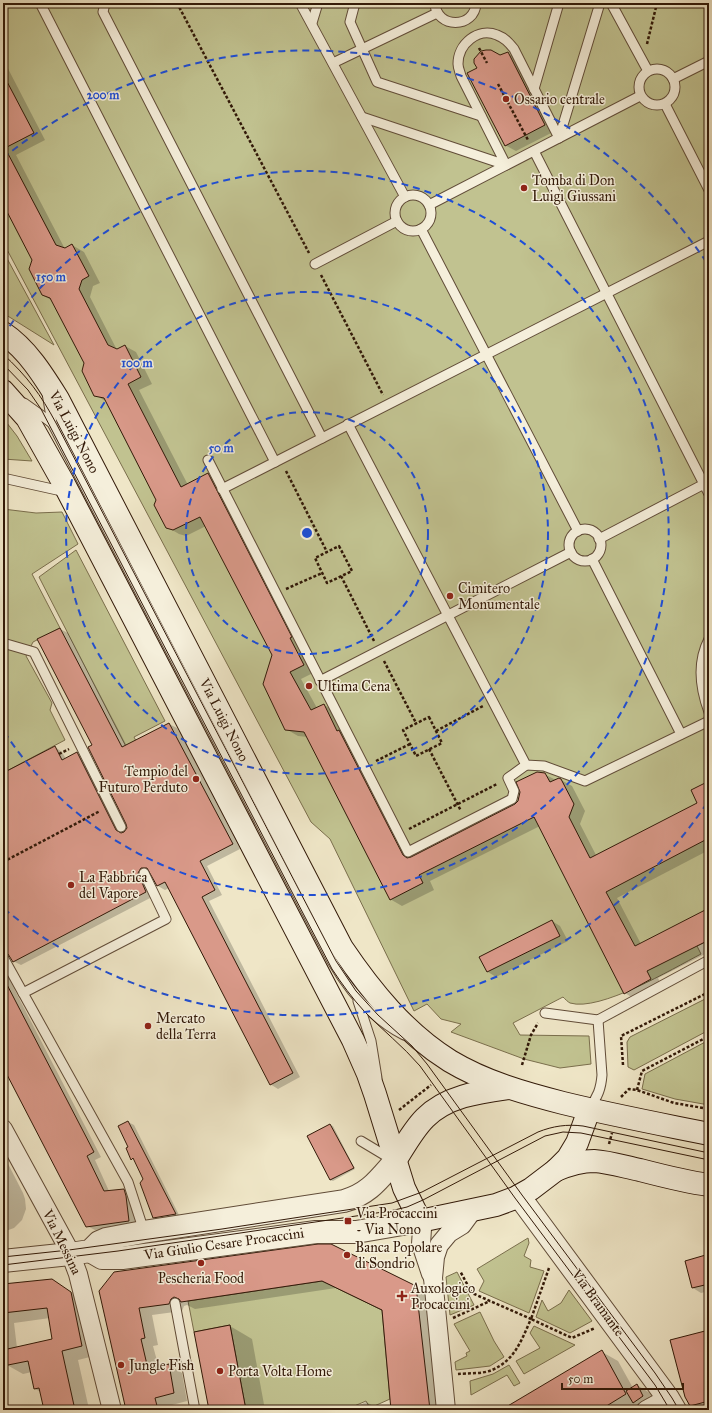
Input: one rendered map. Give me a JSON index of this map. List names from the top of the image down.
{
  "streets": {
    "main road": ["Via Luigi Nono", "Via Giulio Cesare Procaccini", "Via Bramante"],
    "street": ["Via Messina"]
  },
  "crossings": [
    ["Via Luigi Nono", "Via Giulio Cesare Procaccini"],
    ["Via Messina", "Via Giulio Cesare Procaccini"],
    ["Via Giulio Cesare Procaccini", "Via Bramante"]
  ],
  "places": {
    "other": [
      "Ossario centrale",
      "Tomba di Don Luigi Giussani",
      "Cimitero Monumentale",
      "Ultima Cena",
      "Tempio del Futuro Perduto",
      "La Fabbrica del Vapore",
      "Mercato della Terra",
      "Banca Popolare di Sondrio",
      "Pescheria Food",
      "Jungle Fish",
      "Porta Volta Home"
    ],
    "transit": ["Via Procaccini - Via Nono"],
    "health": ["Auxologico Procaccini"]
  },
  "scale_bar": "50 m",
  "rings": [
    "200 m",
    "150 m",
    "100 m",
    "50 m"
  ]
}
